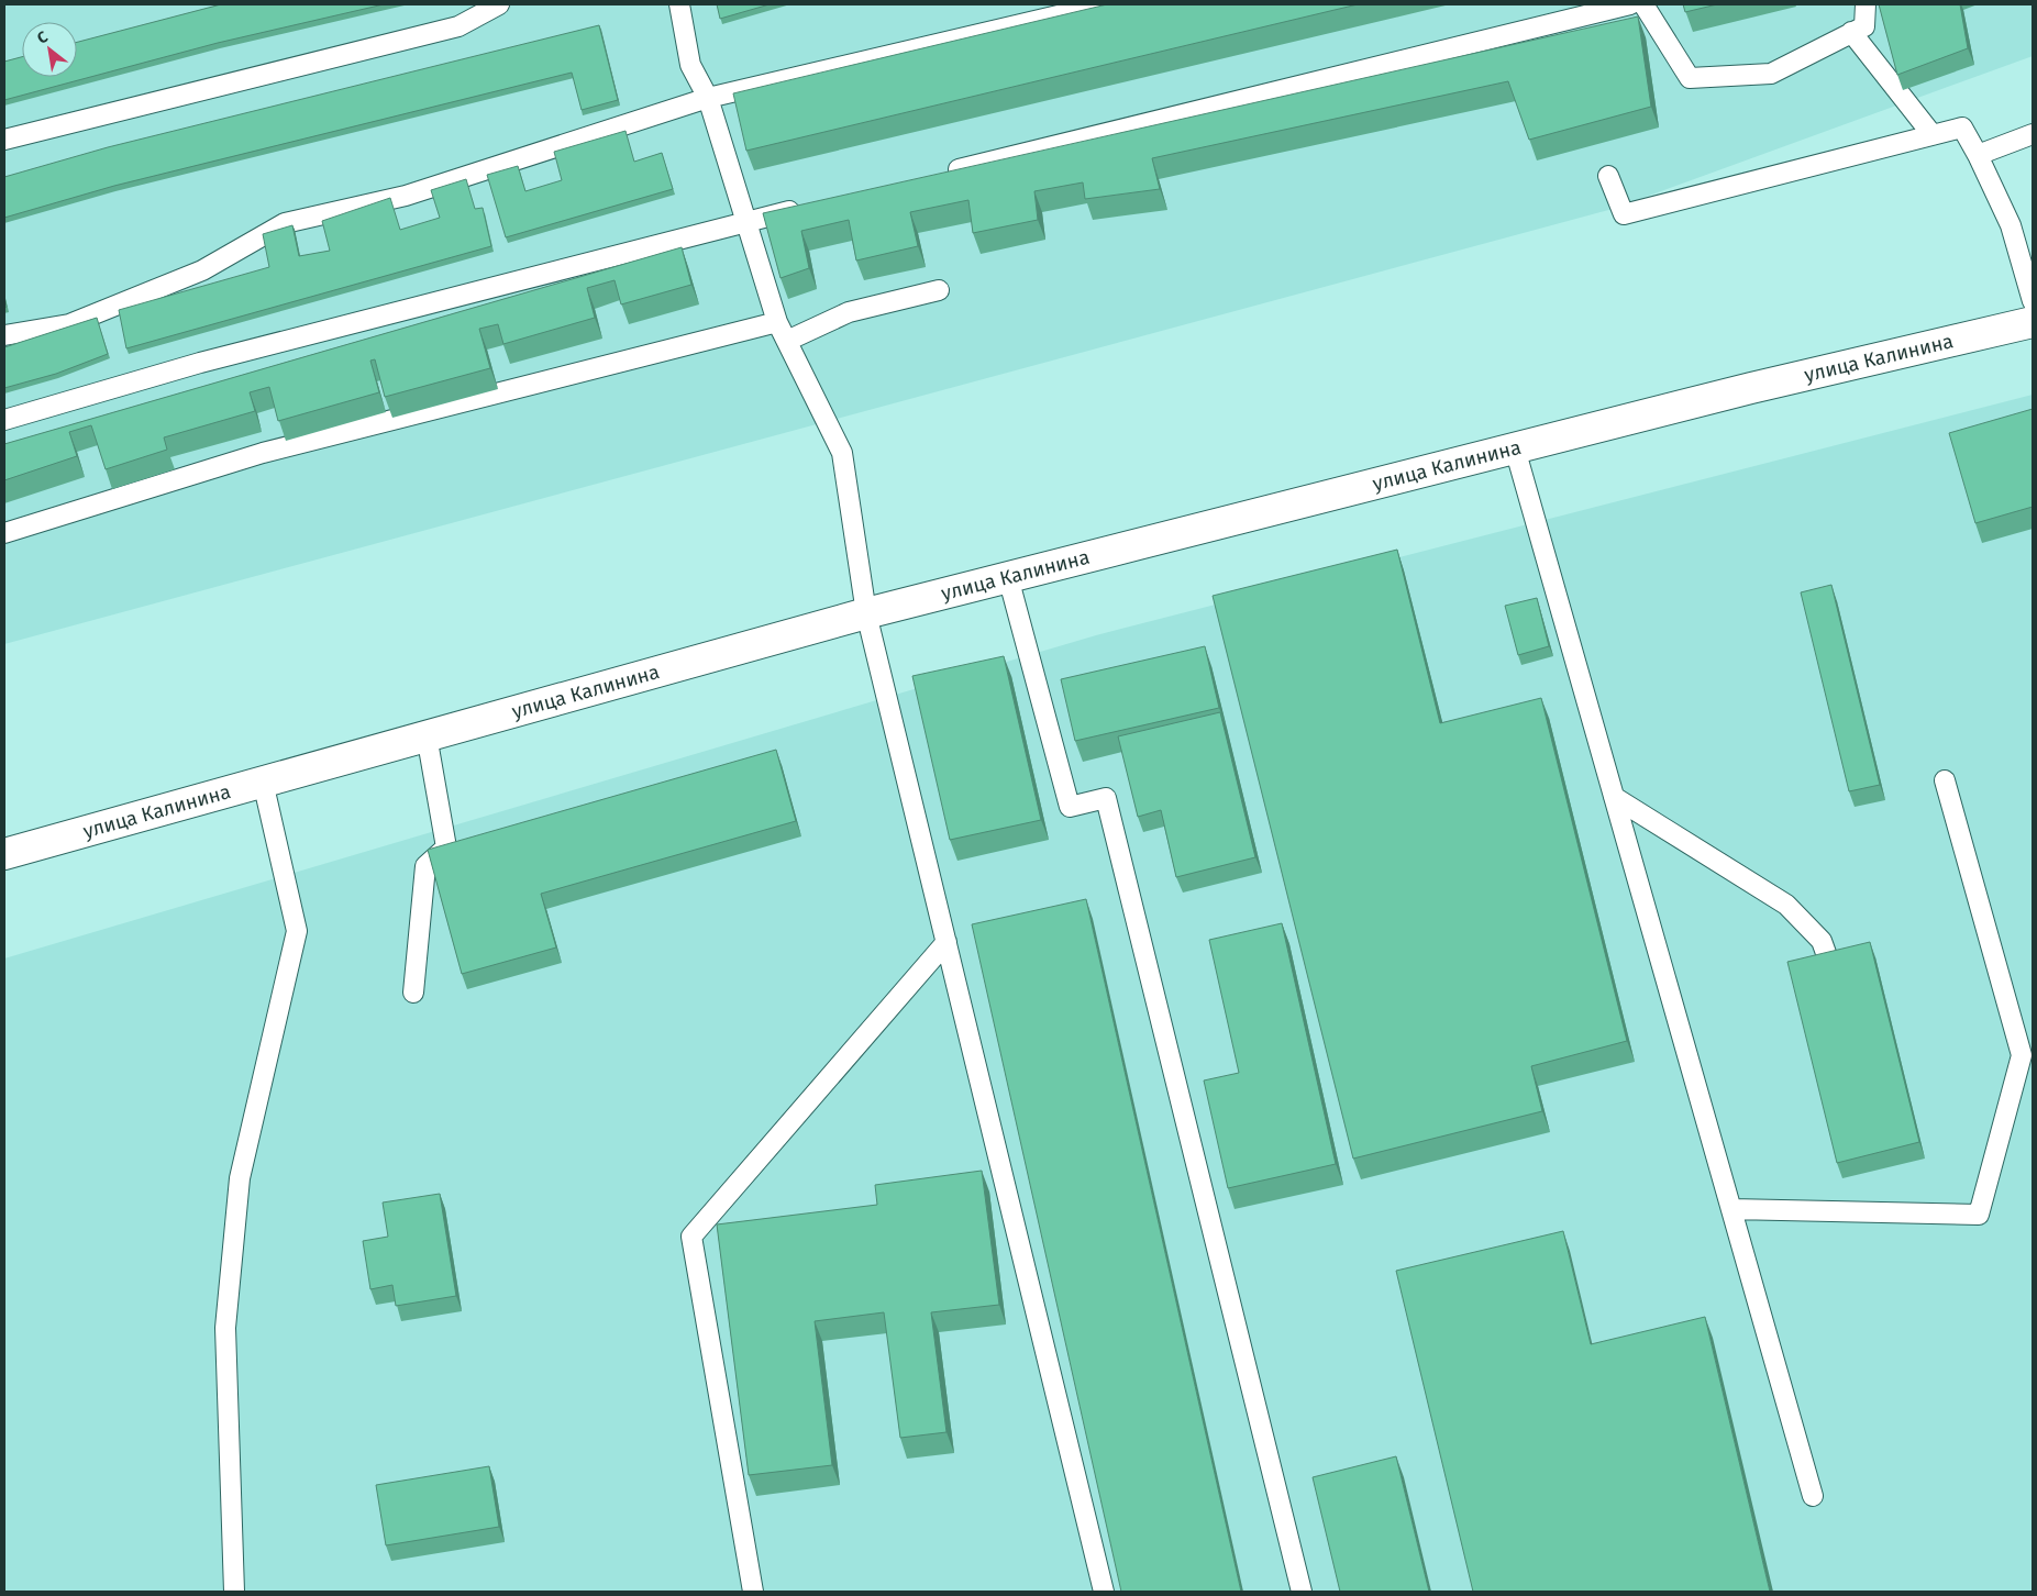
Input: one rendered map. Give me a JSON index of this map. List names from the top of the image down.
{
  "streets": {
    "street": ["улица Калинина"]
  },
  "north": "top left"
}
